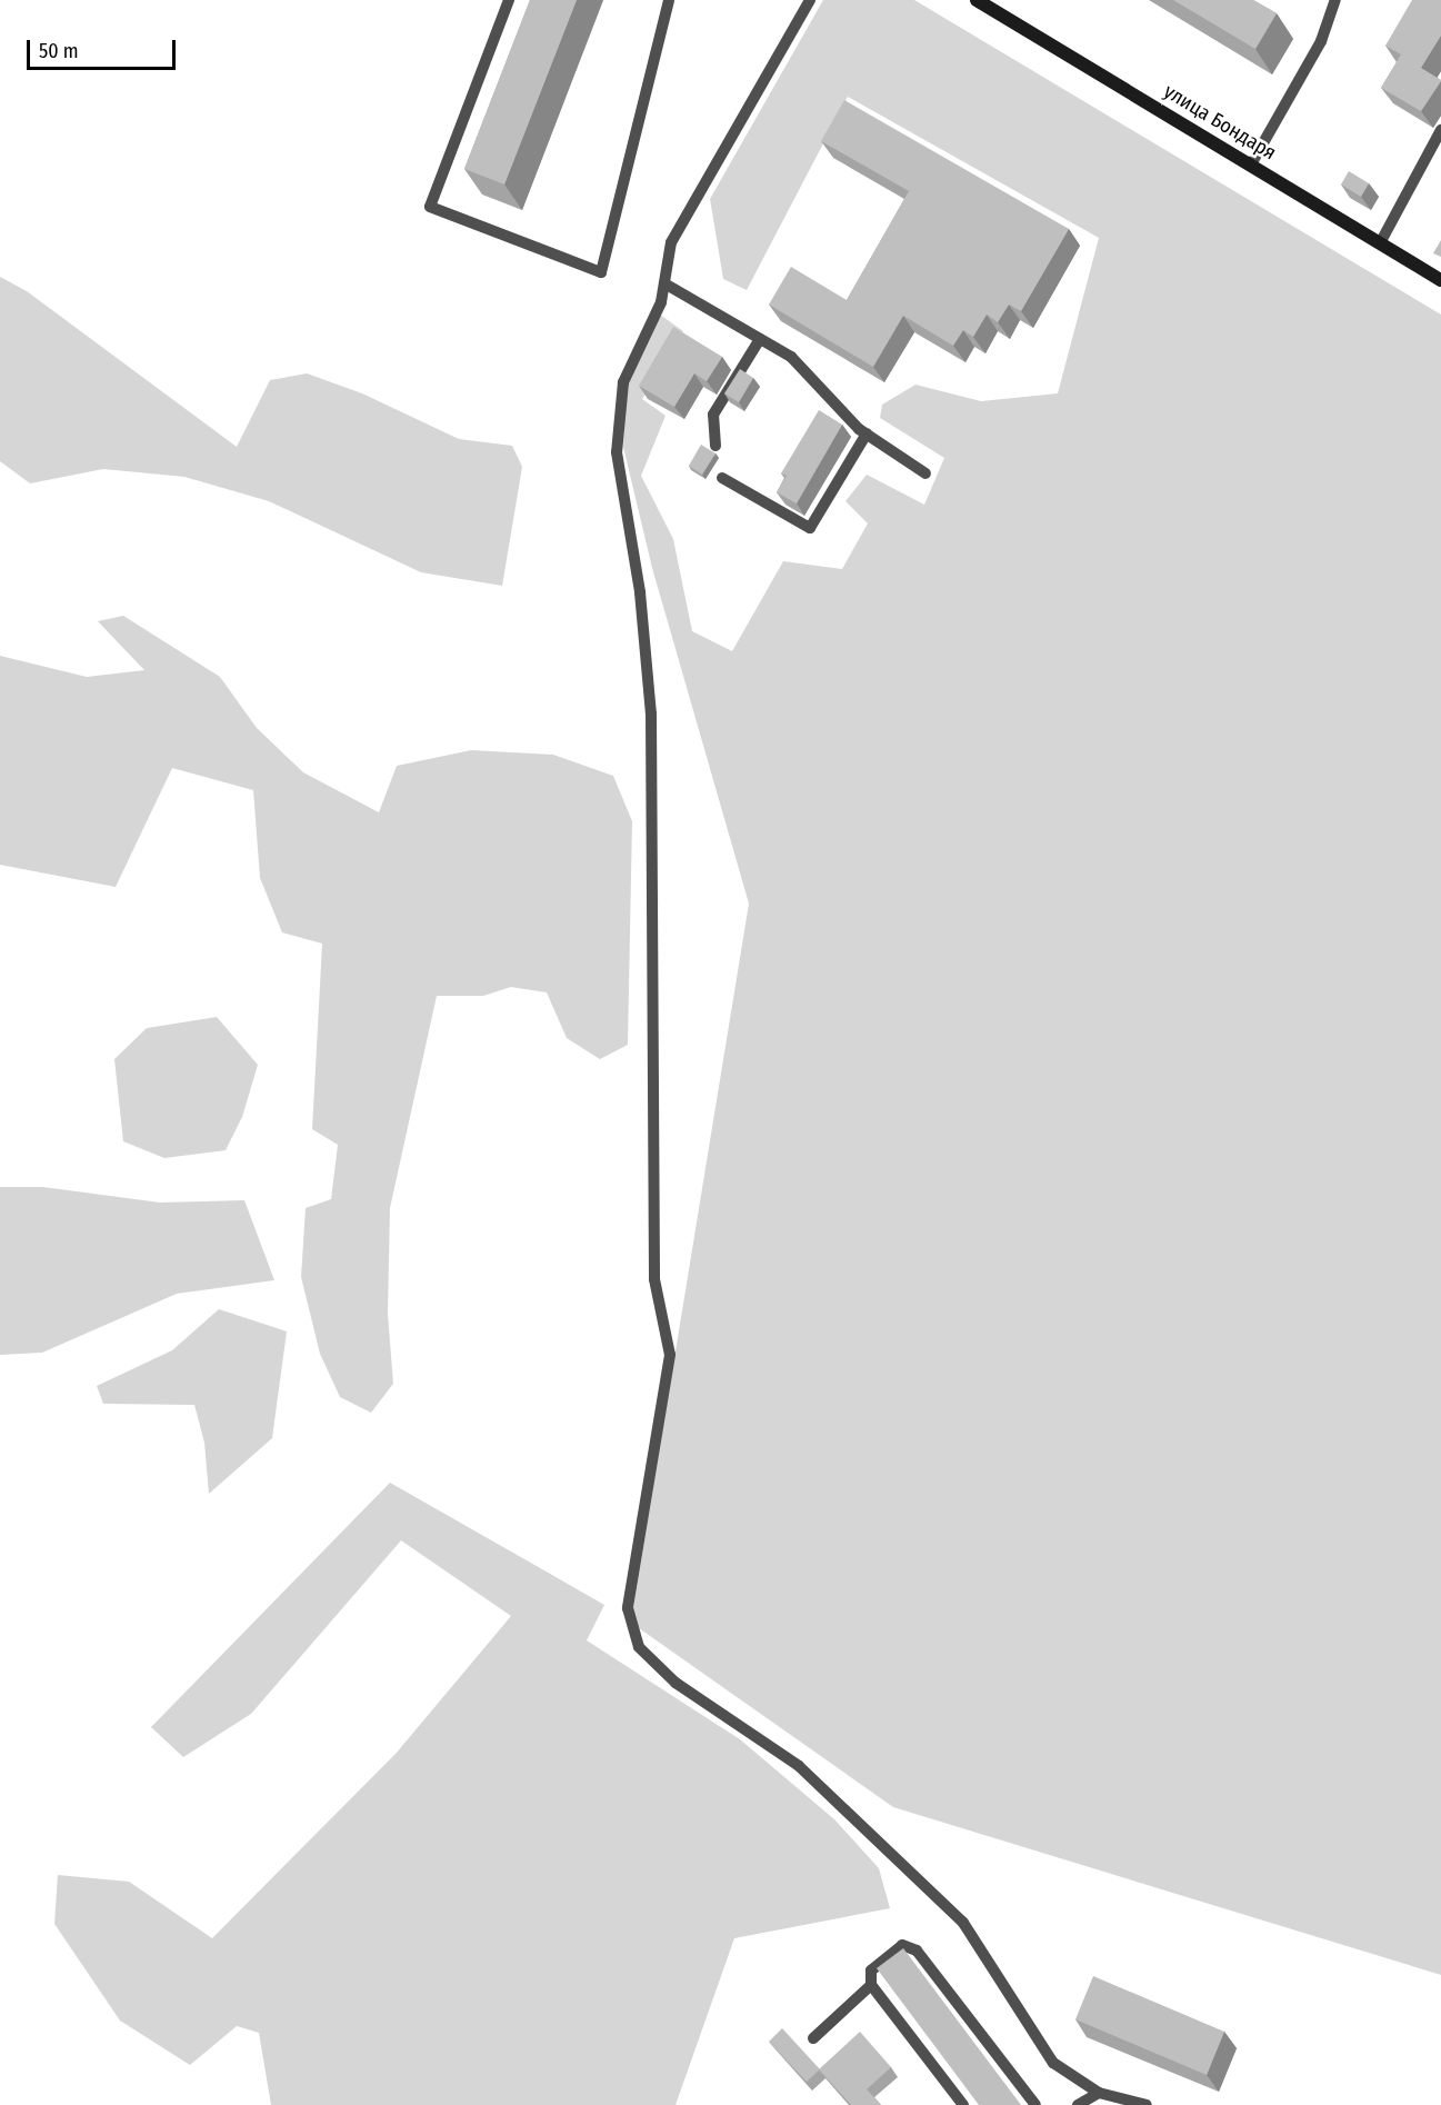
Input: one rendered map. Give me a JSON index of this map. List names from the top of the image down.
{
  "streets": {
    "main road": ["улица Бондаря"]
  },
  "scale_bar": "50 m"
}
